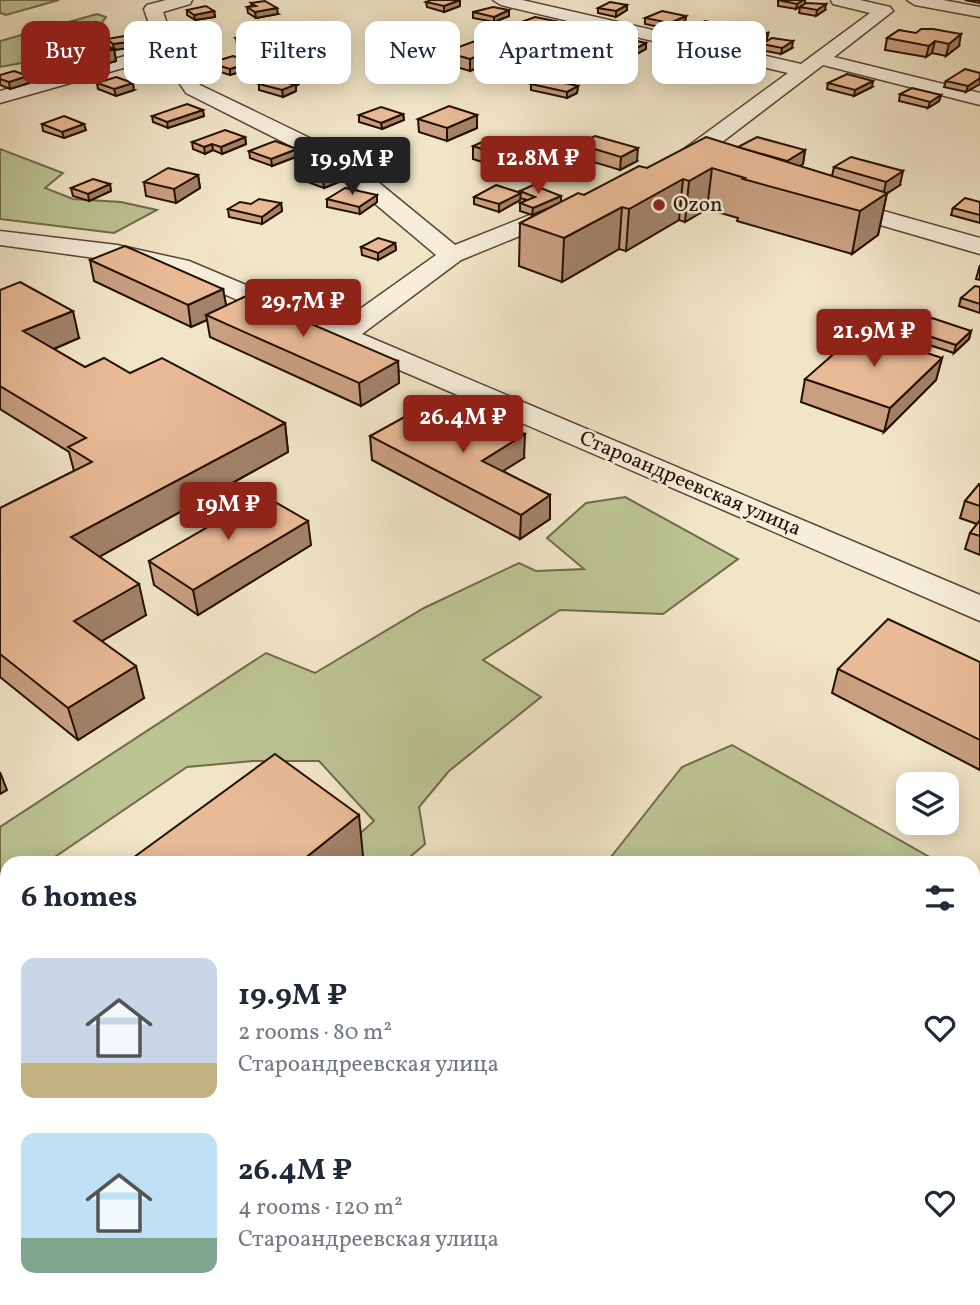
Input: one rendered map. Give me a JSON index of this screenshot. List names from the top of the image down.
{
  "streets": {
    "street": ["Староандреевская улица"]
  },
  "places": ["Ozon"],
  "page": {
    "chip": [
      "Buy",
      "Rent",
      "Filters",
      "New",
      "Apartment",
      "House"
    ],
    "price": [
      "12.8M ₽",
      "19.9M ₽",
      "29.7M ₽",
      "21.9M ₽",
      "26.4M ₽",
      "19M ₽"
    ],
    "heading": "6 homes",
    "list": [
      {
        "name": "19.9M ₽",
        "note": "2 rooms · 80 m² · Староандреевская улица"
      },
      {
        "name": "26.4M ₽",
        "note": "4 rooms · 120 m² · Староандреевская улица"
      }
    ]
  }
}
